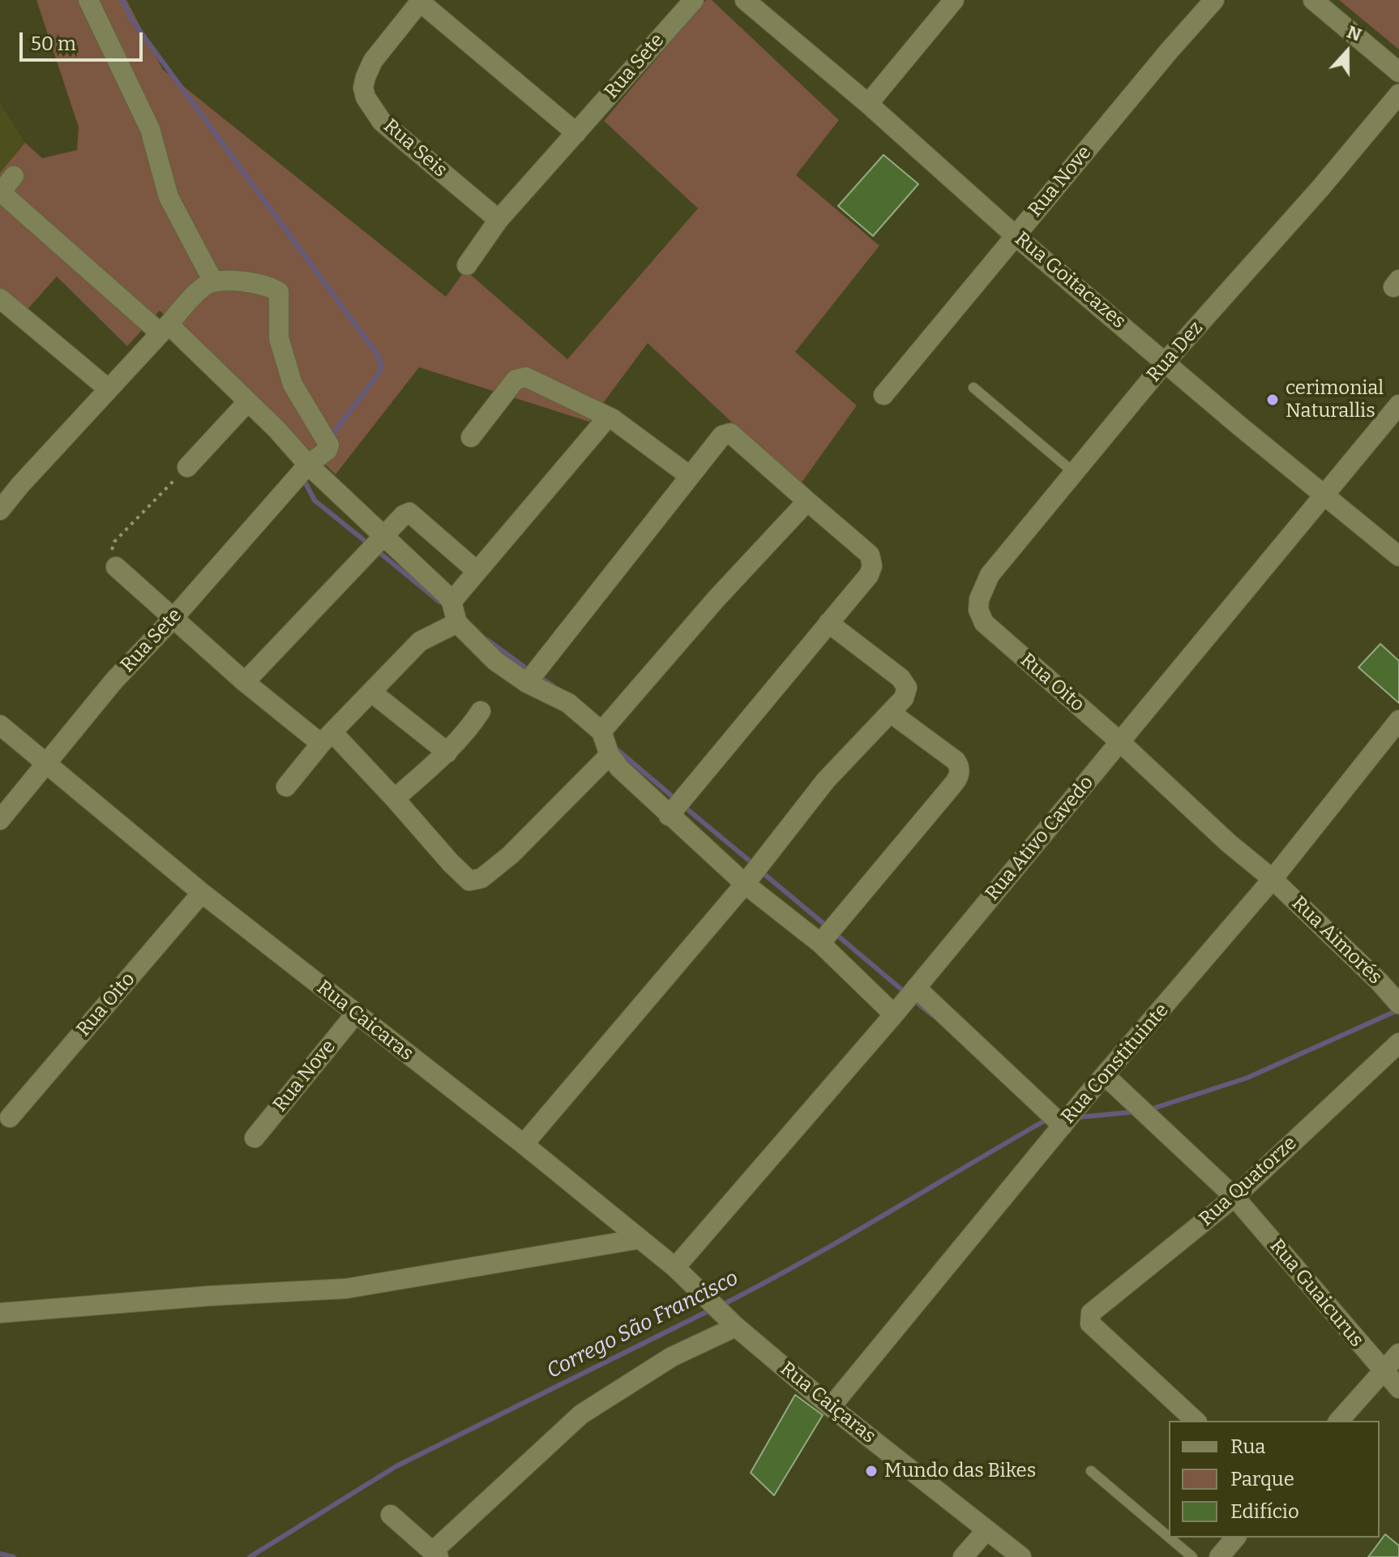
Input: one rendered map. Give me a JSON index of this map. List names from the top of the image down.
{
  "streets": {
    "street": [
      "Rua Sete",
      "Rua Seis",
      "Rua Nove",
      "Rua Goitacazes",
      "Rua Dez",
      "Rua Oito",
      "Rua Ativo Cavedo",
      "Rua Aimorés",
      "Rua Caicaras",
      "Rua Constituinte",
      "Rua Quatorze",
      "Rua Guaicurus",
      "Rua Caiçaras"
    ]
  },
  "crossings": [
    ["Rua Sete", "Rua Seis"],
    ["Rua Sete", "Rua Caicaras"],
    ["Rua Nove", "Rua Goitacazes"],
    ["Rua Nove", "Rua Caicaras"],
    ["Rua Goitacazes", "Rua Dez"],
    ["Rua Goitacazes", "Rua Ativo Cavedo"],
    ["Rua Dez", "Rua Oito"],
    ["Rua Oito", "Rua Ativo Cavedo"],
    ["Rua Oito", "Rua Aimorés"],
    ["Rua Oito", "Rua Caicaras"],
    ["Rua Oito", "Rua Constituinte"],
    ["Rua Ativo Cavedo", "Rua Caicaras"],
    ["Rua Aimorés", "Rua Constituinte"],
    ["Rua Caicaras", "Rua Caiçaras"],
    ["Rua Constituinte", "Rua Guaicurus"],
    ["Rua Constituinte", "Rua Caiçaras"],
    ["Rua Quatorze", "Rua Guaicurus"]
  ],
  "water": ["Corrego São Francisco"],
  "places": ["cerimonial Naturallis", "Mundo das Bikes"],
  "legend": ["Rua", "Parque", "Edifício"],
  "scale_bar": "50 m",
  "north": "top"
}
